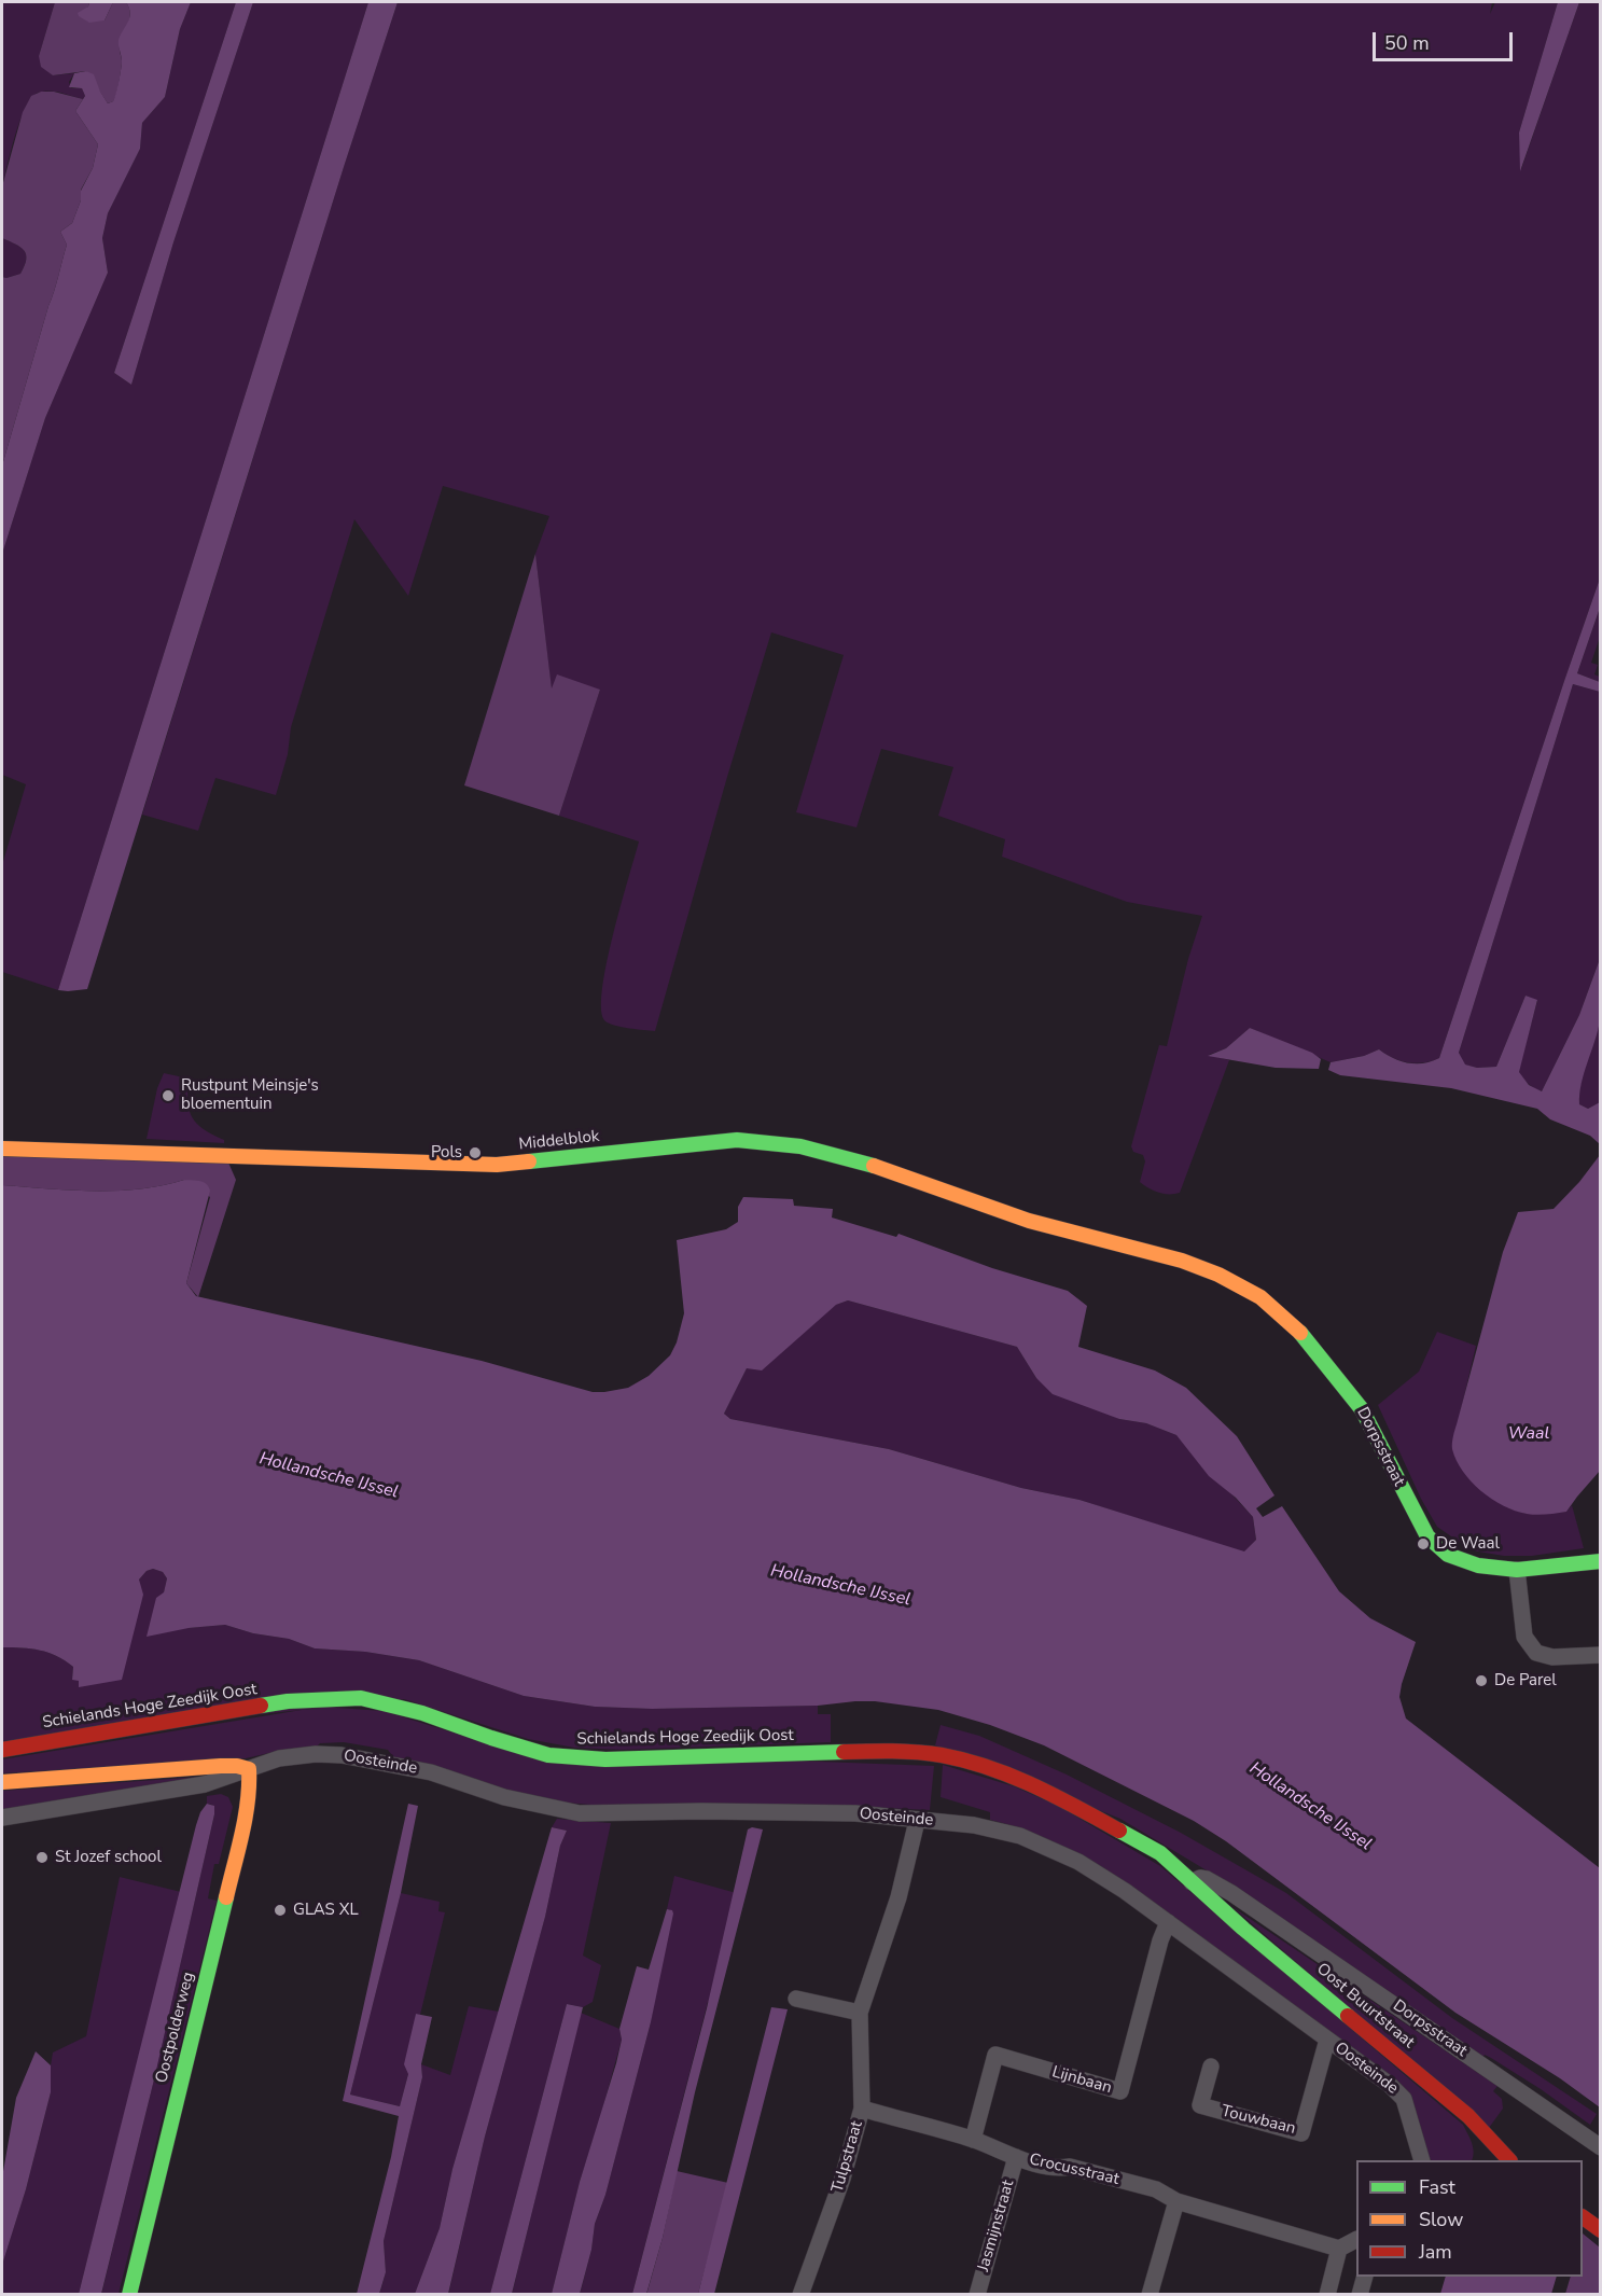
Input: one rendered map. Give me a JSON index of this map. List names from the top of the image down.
{
  "streets": {
    "street": [
      "Middelblok",
      "Dorpsstraat",
      "Schielands Hoge Zeedijk Oost",
      "Oosteinde",
      "Oost Buurtstraat",
      "Oostpolderweg",
      "Lijnbaan",
      "Touwbaan",
      "Tulpstraat",
      "Crocusstraat",
      "Jasmijnstraat"
    ]
  },
  "crossings": [
    ["Middelblok", "Dorpsstraat"],
    ["Dorpsstraat", "Schielands Hoge Zeedijk Oost"],
    ["Dorpsstraat", "Oost Buurtstraat"],
    ["Schielands Hoge Zeedijk Oost", "Oost Buurtstraat"],
    ["Oosteinde", "Oostpolderweg"],
    ["Oosteinde", "Lijnbaan"],
    ["Oosteinde", "Touwbaan"],
    ["Oosteinde", "Tulpstraat"],
    ["Lijnbaan", "Crocusstraat"],
    ["Tulpstraat", "Crocusstraat"],
    ["Crocusstraat", "Jasmijnstraat"]
  ],
  "water": ["Waal", "Hollandsche IJssel"],
  "places": [
    "Rustpunt Meinsje's bloementuin",
    "Pols",
    "De Waal",
    "De Parel",
    "St Jozef school",
    "GLAS XL"
  ],
  "legend": ["Fast", "Slow", "Jam"],
  "scale_bar": "50 m"
}
